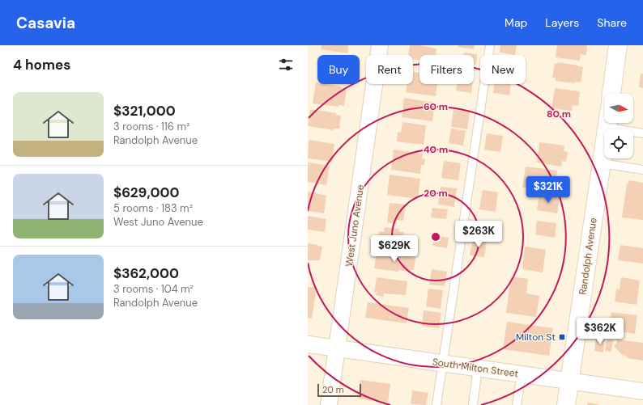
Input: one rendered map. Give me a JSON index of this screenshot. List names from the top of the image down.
{
  "streets": {
    "street": ["West Juno Avenue", "Randolph Avenue", "South Milton Street"]
  },
  "crossings": [
    ["West Juno Avenue", "South Milton Street"],
    ["Randolph Avenue", "South Milton Street"]
  ],
  "places": {
    "transit": ["Milton St"]
  },
  "scale_bar": "20 m",
  "north": "right",
  "page": {
    "header": "Casavia",
    "nav": ["Map", "Layers", "Share"],
    "heading": "4 homes",
    "chip": [
      "Buy",
      "Rent",
      "Filters",
      "New"
    ],
    "list": [
      {
        "name": "$321,000",
        "note": "3 rooms · 116 m² · Randolph Avenue"
      },
      {
        "name": "$629,000",
        "note": "5 rooms · 183 m² · West Juno Avenue"
      },
      {
        "name": "$362,000",
        "note": "3 rooms · 104 m² · Randolph Avenue"
      }
    ],
    "price": [
      "$321K",
      "$263K",
      "$629K",
      "$362K"
    ],
    "scale": "20 m"
  },
  "rings": [
    "60 m",
    "80 m",
    "40 m",
    "20 m"
  ]
}
